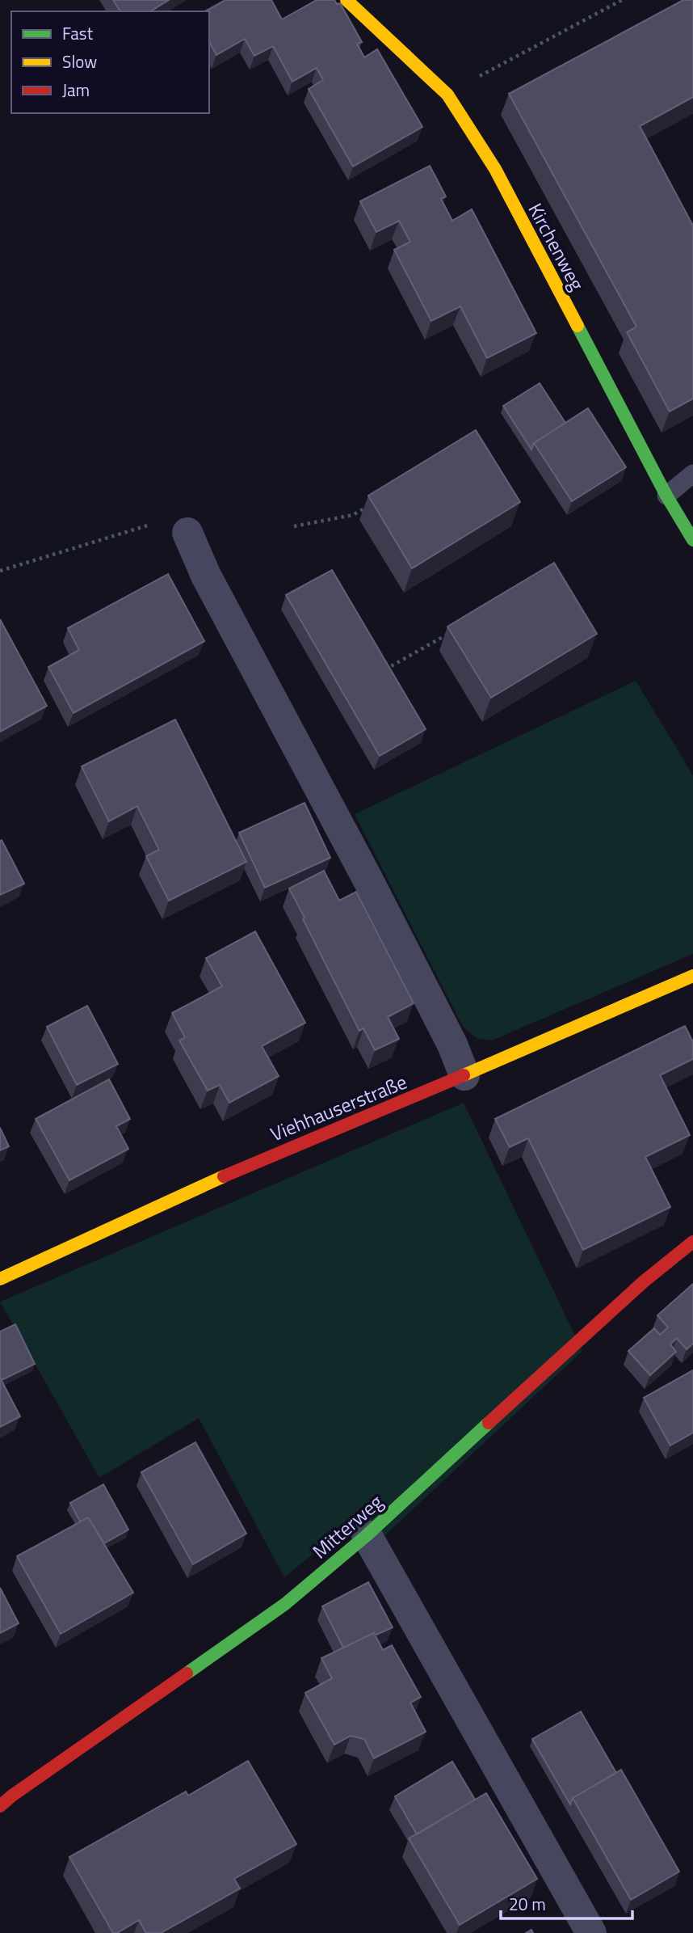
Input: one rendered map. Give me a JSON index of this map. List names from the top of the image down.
{
  "streets": {
    "street": ["Kirchenweg", "Viehhauserstraße", "Mitterweg"]
  },
  "legend": ["Fast", "Slow", "Jam"],
  "scale_bar": "20 m"
}
